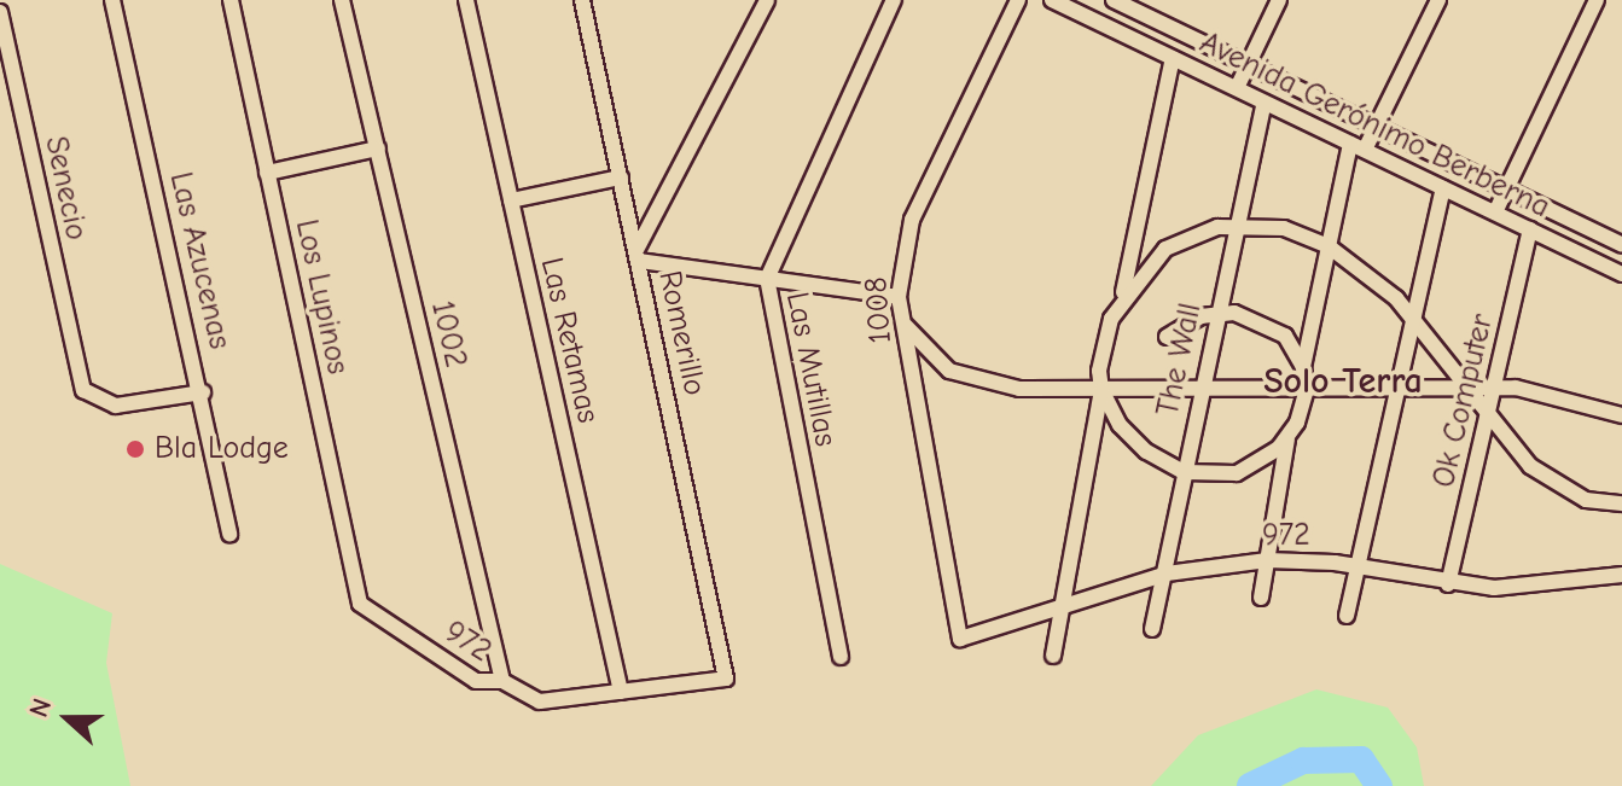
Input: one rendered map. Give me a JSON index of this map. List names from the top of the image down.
{
  "streets": {
    "street": [
      "Avenida Gerónimo Berberna",
      "Senecio",
      "Las Azucenas",
      "Los Lupinos",
      "1008",
      "Romerillo",
      "1002",
      "Las Retamas",
      "The Wall",
      "Las Mutillas",
      "Ok Computer",
      "972"
    ]
  },
  "crossings": [
    ["Avenida Gerónimo Berberna", "The Wall"],
    ["Avenida Gerónimo Berberna", "Ok Computer"],
    ["Senecio", "Las Azucenas"],
    ["Los Lupinos", "972"],
    ["1008", "972"],
    ["Romerillo", "972"],
    ["1002", "972"],
    ["Las Retamas", "972"],
    ["The Wall", "972"],
    ["Ok Computer", "972"]
  ],
  "districts": ["Solo Terra"],
  "places": ["Bla Lodge"],
  "north": "left"
}
